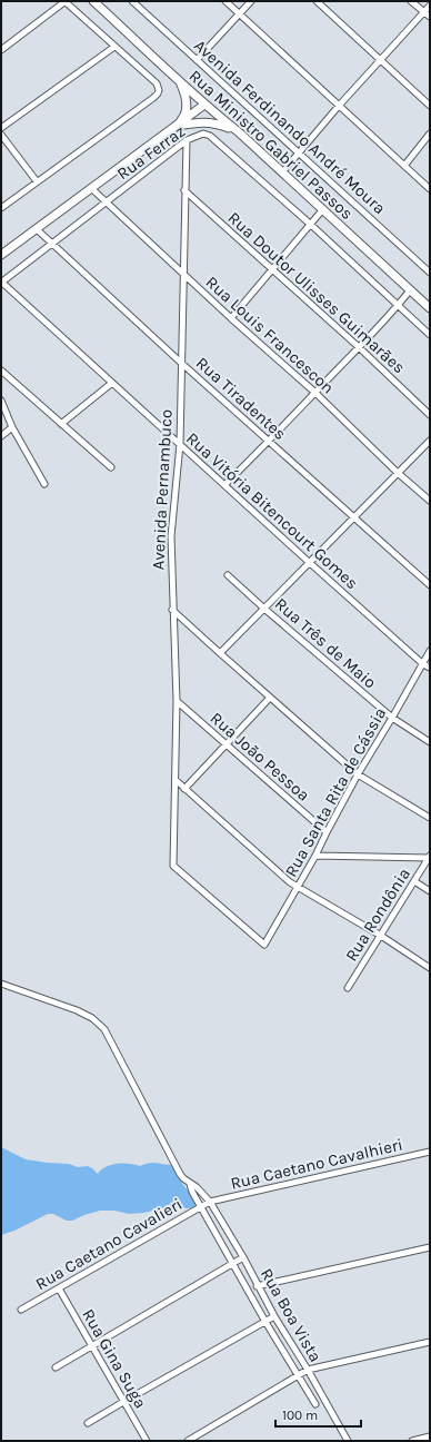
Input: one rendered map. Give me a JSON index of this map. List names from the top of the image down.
{
  "streets": {
    "main road": ["Rua Ministro Gabriel Passos"],
    "street": [
      "Avenida Ferdinando André Moura",
      "Rua Ferraz",
      "Rua Doutor Ulisses Guimarães",
      "Rua Louis Francescon",
      "Rua Tiradentes",
      "Avenida Pernambuco",
      "Rua Vitória Bitencourt Gomes",
      "Rua Três de Maio",
      "Rua João Pessoa",
      "Rua Santa Rita de Cássia",
      "Rua Rondônia",
      "Rua Caetano Cavalhieri",
      "Rua Caetano Cavalieri",
      "Rua Boa Vista",
      "Rua Gina Suga"
    ]
  },
  "crossings": [
    ["Rua Ferraz", "Rua Louis Francescon"],
    ["Rua Ferraz", "Rua Tiradentes"],
    ["Rua Ferraz", "Avenida Pernambuco"],
    ["Rua Ferraz", "Rua Vitória Bitencourt Gomes"],
    ["Rua Doutor Ulisses Guimarães", "Avenida Pernambuco"],
    ["Rua Louis Francescon", "Avenida Pernambuco"],
    ["Rua Tiradentes", "Avenida Pernambuco"],
    ["Avenida Pernambuco", "Rua Vitória Bitencourt Gomes"],
    ["Avenida Pernambuco", "Rua João Pessoa"],
    ["Avenida Pernambuco", "Rua Santa Rita de Cássia"],
    ["Rua Vitória Bitencourt Gomes", "Rua Santa Rita de Cássia"],
    ["Rua Três de Maio", "Rua Santa Rita de Cássia"],
    ["Rua João Pessoa", "Rua Santa Rita de Cássia"],
    ["Rua Caetano Cavalhieri", "Rua Caetano Cavalieri"],
    ["Rua Caetano Cavalhieri", "Rua Boa Vista"],
    ["Rua Caetano Cavalieri", "Rua Boa Vista"],
    ["Rua Caetano Cavalieri", "Rua Gina Suga"]
  ],
  "scale_bar": "100 m"
}
